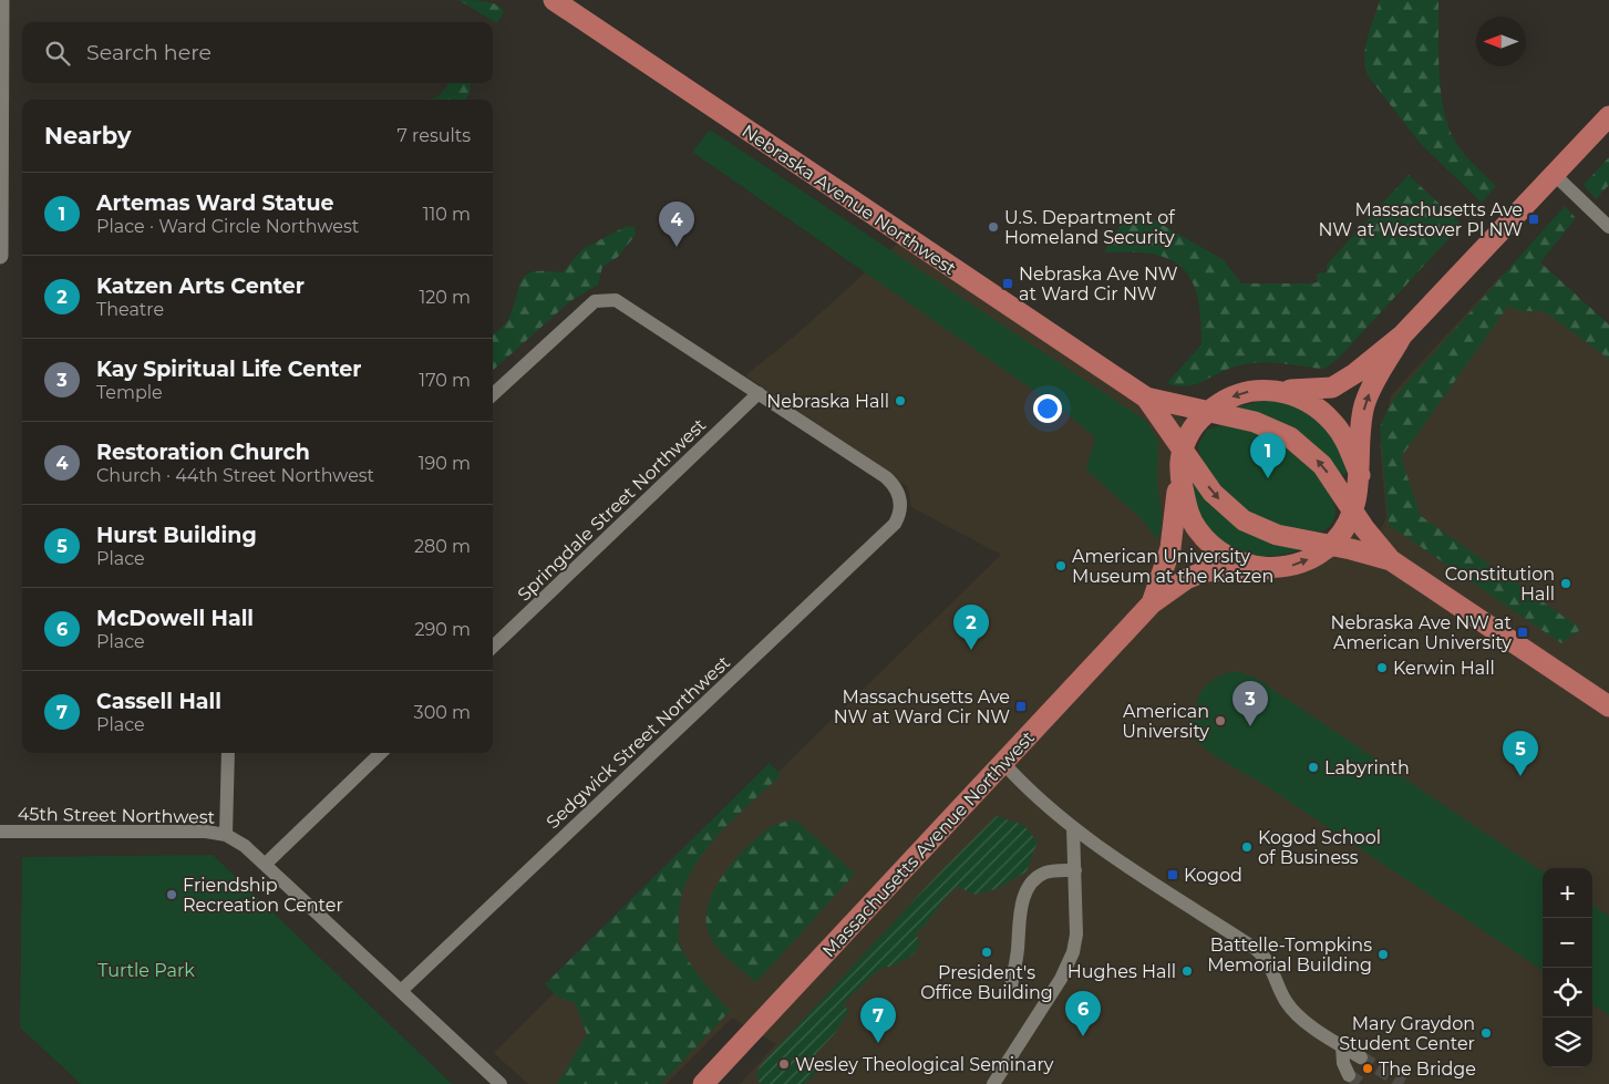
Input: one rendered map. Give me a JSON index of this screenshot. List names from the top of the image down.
{
  "streets": {
    "main road": ["Nebraska Avenue Northwest", "Massachusetts Avenue Northwest"],
    "street": ["Springdale Street Northwest", "Sedgwick Street Northwest", "45th Street Northwest"]
  },
  "crossings": [
    ["Nebraska Avenue Northwest", "Massachusetts Avenue Northwest"],
    ["Springdale Street Northwest", "Sedgwick Street Northwest"],
    ["Sedgwick Street Northwest", "45th Street Northwest"]
  ],
  "parks": ["Turtle Park"],
  "places": {
    "transit": [
      "Massachusetts Ave NW at Westover Pl NW",
      "Nebraska Ave NW at Ward Cir NW",
      "Nebraska Ave NW at American University",
      "Massachusetts Ave NW at Ward Cir NW",
      "Kogod"
    ],
    "other": [
      "U.S. Department of Homeland Security",
      "Nebraska Hall",
      "American University Museum at the Katzen",
      "Constitution Hall",
      "Kerwin Hall",
      "American University",
      "Labyrinth",
      "Kogod School of Business",
      "Friendship Recreation Center",
      "President's Office Building",
      "Battelle-Tompkins Memorial Building",
      "Hughes Hall",
      "Mary Graydon Student Center",
      "Wesley Theological Seminary",
      "The Bridge"
    ]
  },
  "north": "left",
  "page": {
    "search": "Search here",
    "heading": ["Nearby", "7 results"],
    "list": [
      {
        "mark": "1",
        "name": "Artemas Ward Statue",
        "note": "Place · Ward Circle Northwest",
        "value": "110 m"
      },
      {
        "mark": "2",
        "name": "Katzen Arts Center",
        "note": "Theatre",
        "value": "120 m"
      },
      {
        "mark": "3",
        "name": "Kay Spiritual Life Center",
        "note": "Temple",
        "value": "170 m"
      },
      {
        "mark": "4",
        "name": "Restoration Church",
        "note": "Church · 44th Street Northwest",
        "value": "190 m"
      },
      {
        "mark": "5",
        "name": "Hurst Building",
        "note": "Place",
        "value": "280 m"
      },
      {
        "mark": "6",
        "name": "McDowell Hall",
        "note": "Place",
        "value": "290 m"
      },
      {
        "mark": "7",
        "name": "Cassell Hall",
        "note": "Place",
        "value": "300 m"
      }
    ],
    "pins": [
      "4",
      "1",
      "2",
      "3",
      "5",
      "6",
      "7"
    ],
    "map_buttons": ["+", "−"]
  }
}
